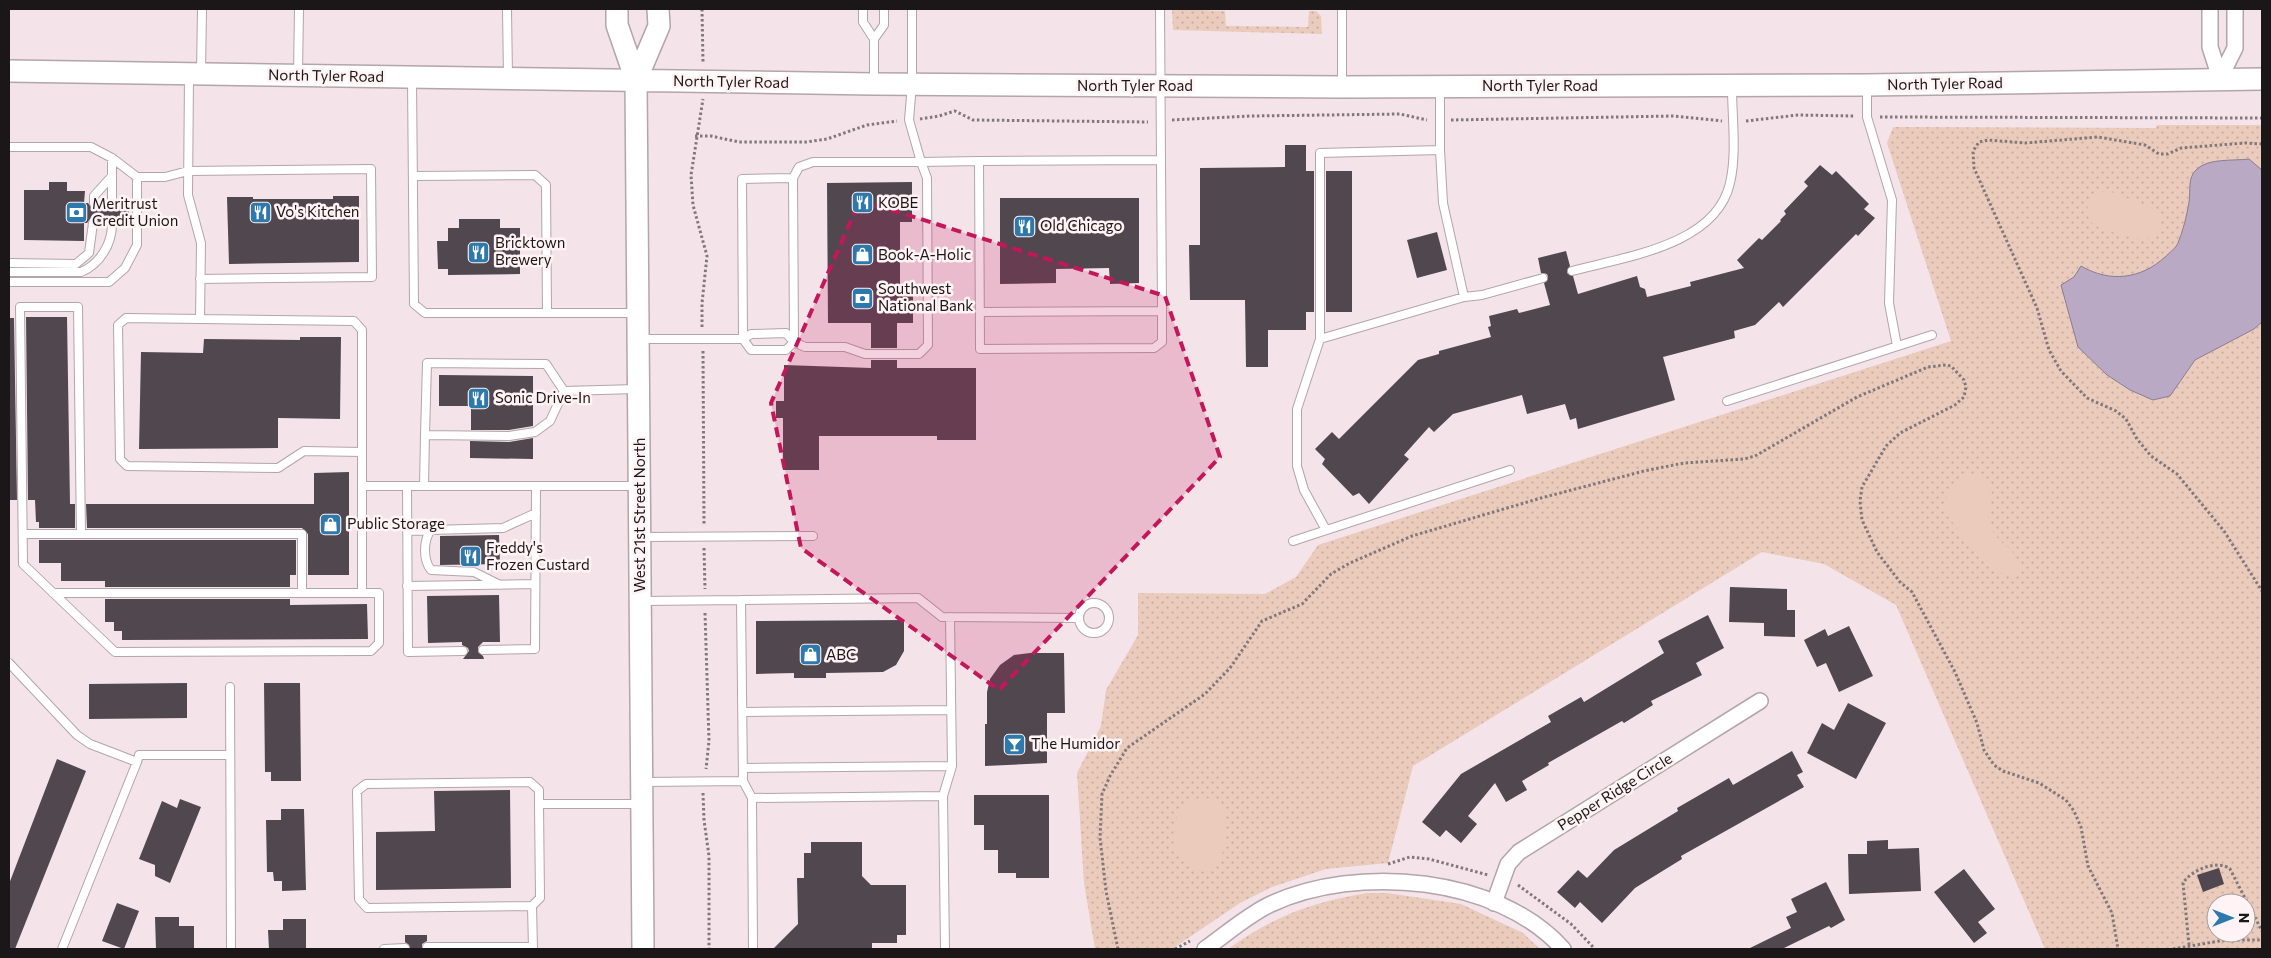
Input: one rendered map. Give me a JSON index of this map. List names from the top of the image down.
{
  "streets": {
    "main road": ["North Tyler Road", "West 21st Street North"],
    "street": ["Pepper Ridge Circle"]
  },
  "crossings": [
    ["North Tyler Road", "West 21st Street North"]
  ],
  "places": {
    "restaurant": [
      "KOBE",
      "Vo's Kitchen",
      "Old Chicago",
      "Bricktown Brewery",
      "Sonic Drive-In",
      "Freddy's Frozen Custard"
    ],
    "bank": ["Meritrust Credit Union", "Southwest National Bank"],
    "shop": ["Book-A-Holic", "Public Storage", "ABC"],
    "bar": ["The Humidor"]
  },
  "north": "right"
}
